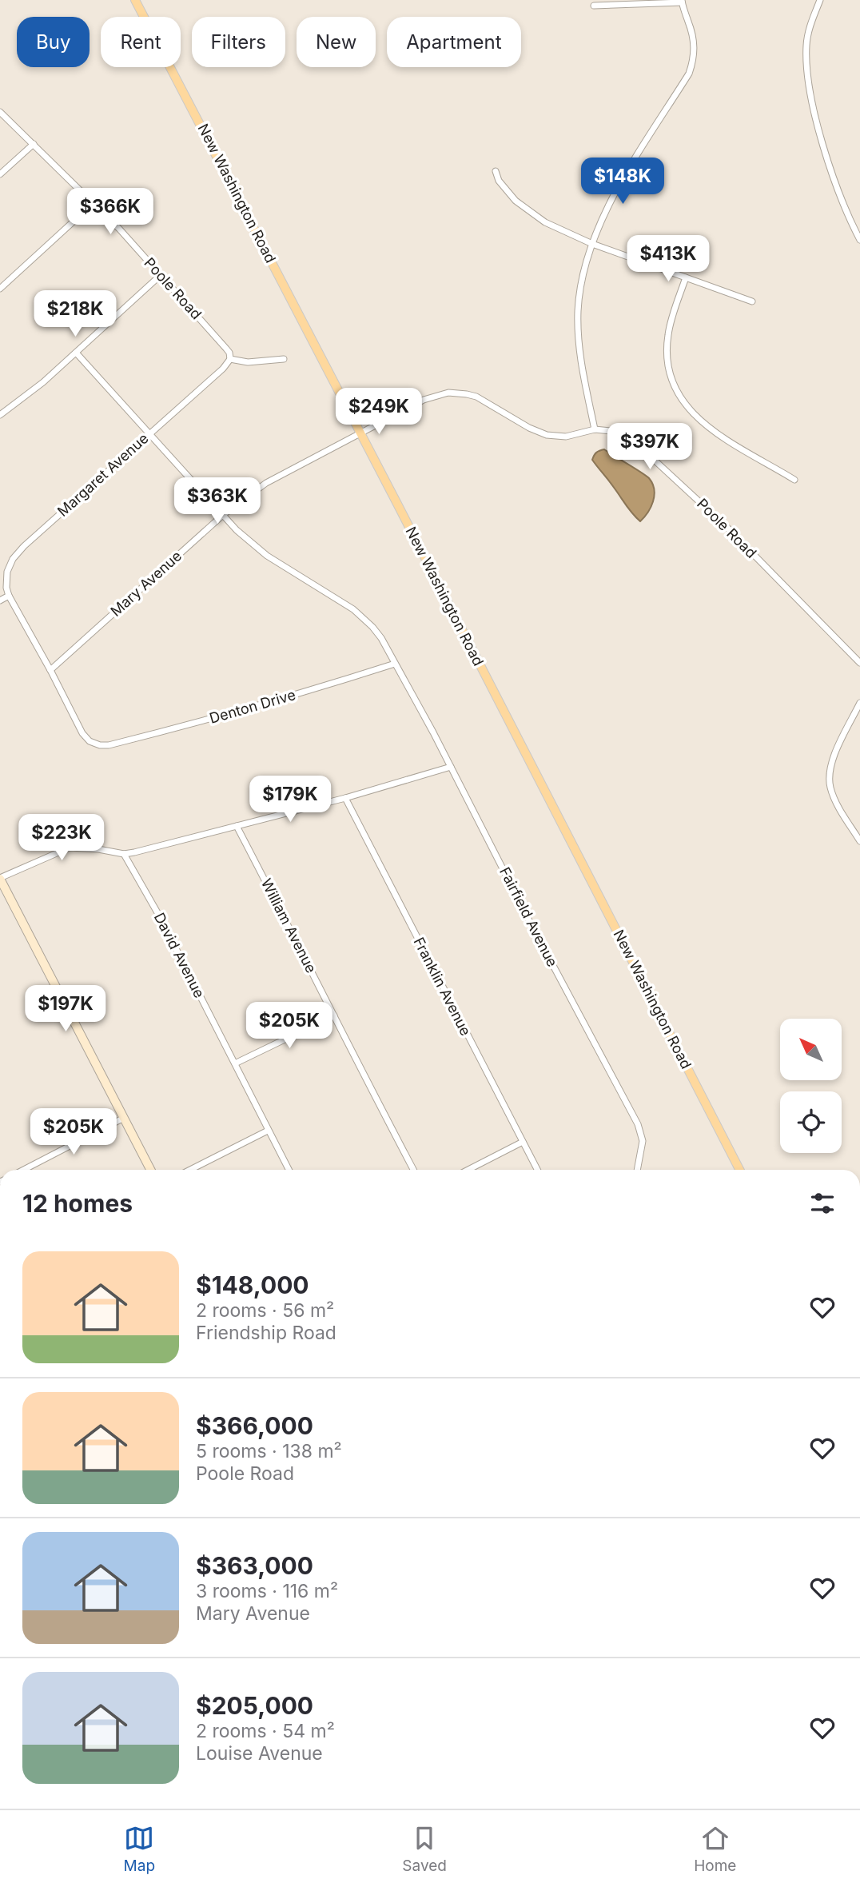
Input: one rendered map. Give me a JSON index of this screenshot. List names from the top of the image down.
{
  "streets": {
    "main road": ["New Washington Road"],
    "street": [
      "Poole Road",
      "Margaret Avenue",
      "Mary Avenue",
      "Denton Drive",
      "Fairfield Avenue",
      "William Avenue",
      "David Avenue",
      "Franklin Avenue"
    ]
  },
  "crossings": [
    ["New Washington Road", "Poole Road"],
    ["New Washington Road", "Mary Avenue"],
    ["Poole Road", "Margaret Avenue"],
    ["Poole Road", "Mary Avenue"],
    ["Margaret Avenue", "Fairfield Avenue"],
    ["Mary Avenue", "Denton Drive"],
    ["Mary Avenue", "Fairfield Avenue"],
    ["Denton Drive", "Fairfield Avenue"]
  ],
  "north": "top left",
  "page": {
    "chip": [
      "Buy",
      "Rent",
      "Filters",
      "New",
      "Apartment"
    ],
    "price": [
      "$148K",
      "$366K",
      "$413K",
      "$218K",
      "$249K",
      "$397K",
      "$363K",
      "$179K",
      "$223K",
      "$197K",
      "$205K",
      "$205K"
    ],
    "heading": "12 homes",
    "list": [
      {
        "name": "$148,000",
        "note": "2 rooms · 56 m² · Friendship Road"
      },
      {
        "name": "$366,000",
        "note": "5 rooms · 138 m² · Poole Road"
      },
      {
        "name": "$363,000",
        "note": "3 rooms · 116 m² · Mary Avenue"
      },
      {
        "name": "$205,000",
        "note": "2 rooms · 54 m² · Louise Avenue"
      }
    ],
    "tabs": ["Map", "Saved", "Home"]
  }
}
